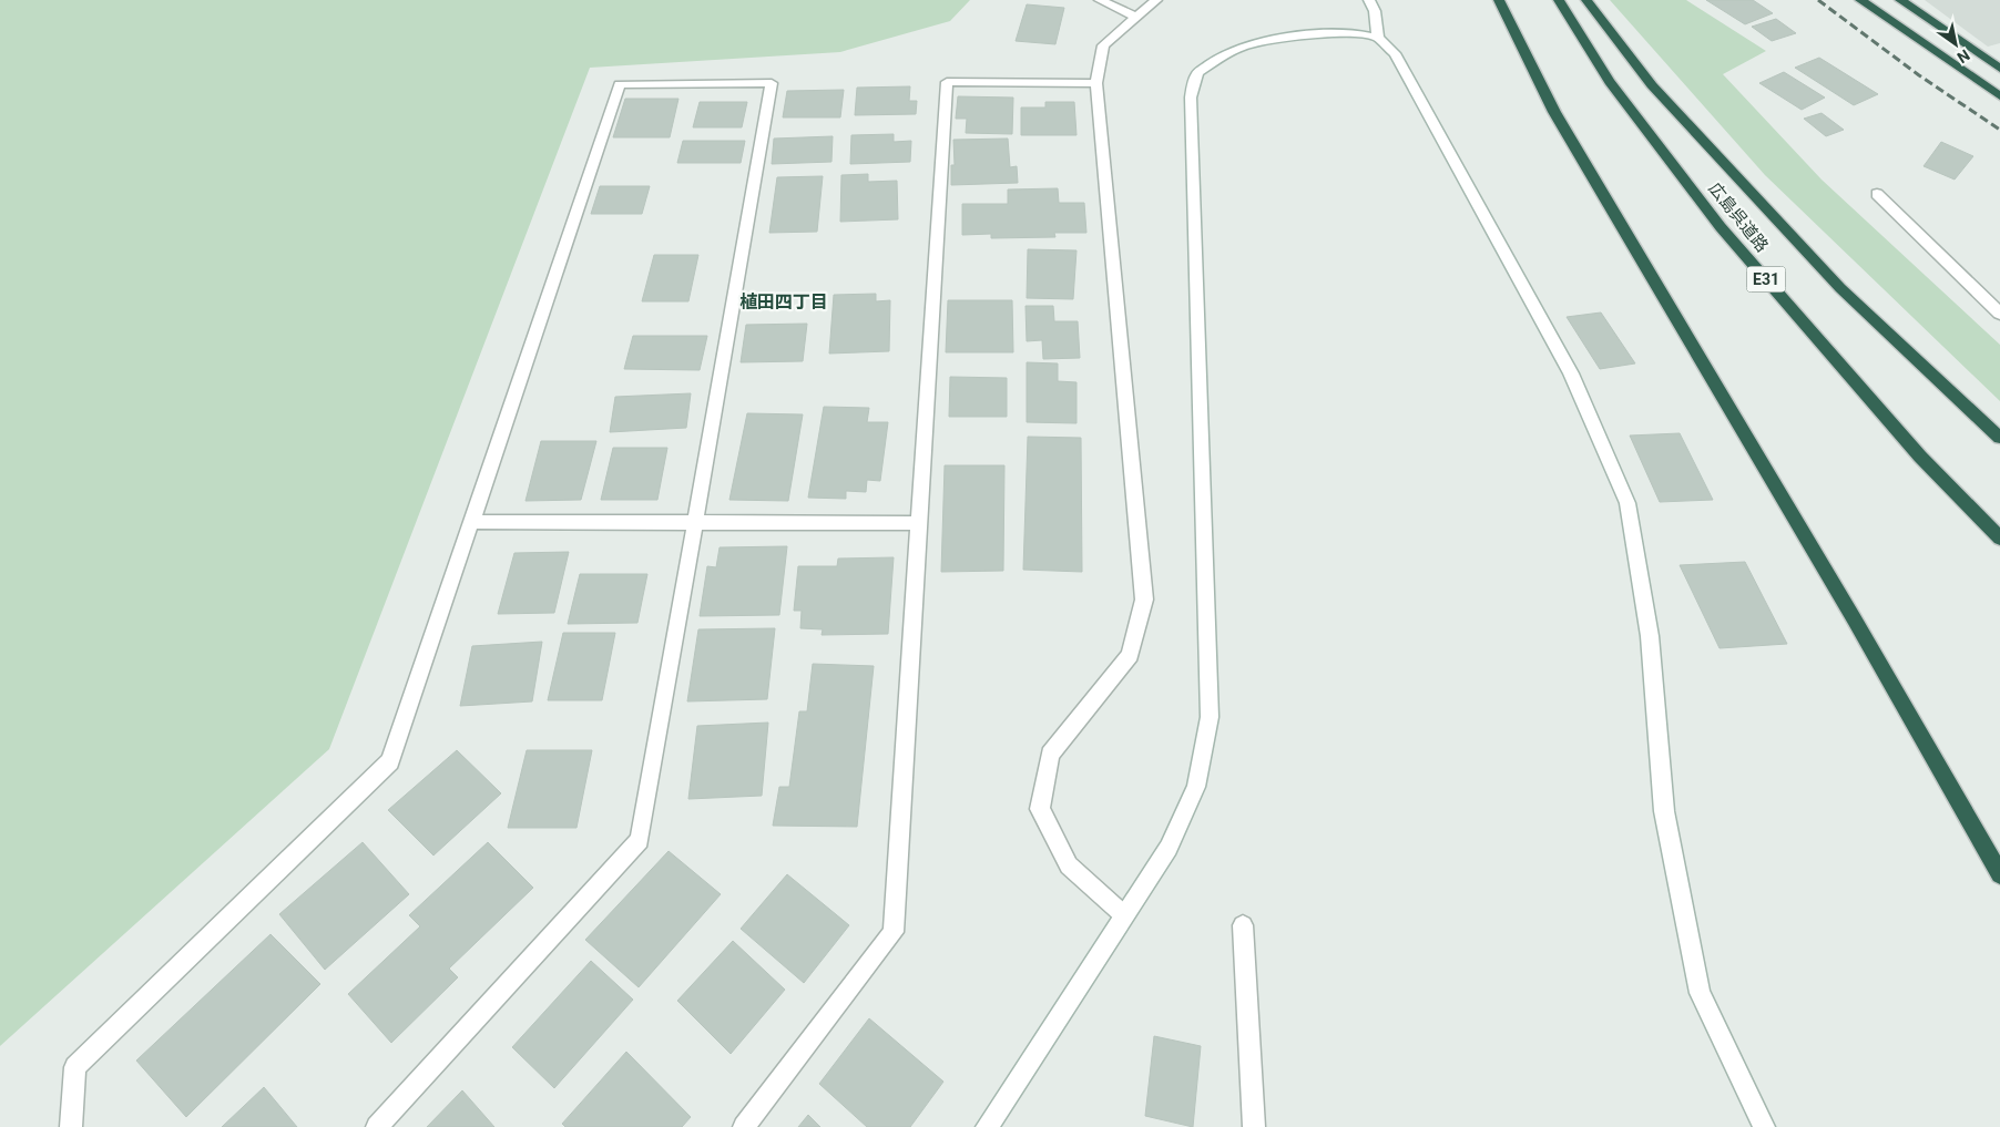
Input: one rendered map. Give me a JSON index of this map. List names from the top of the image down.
{
  "streets": {
    "highway": ["広島呉道路", "E31"]
  },
  "districts": ["植田四丁目"],
  "north": "bottom right"
}
